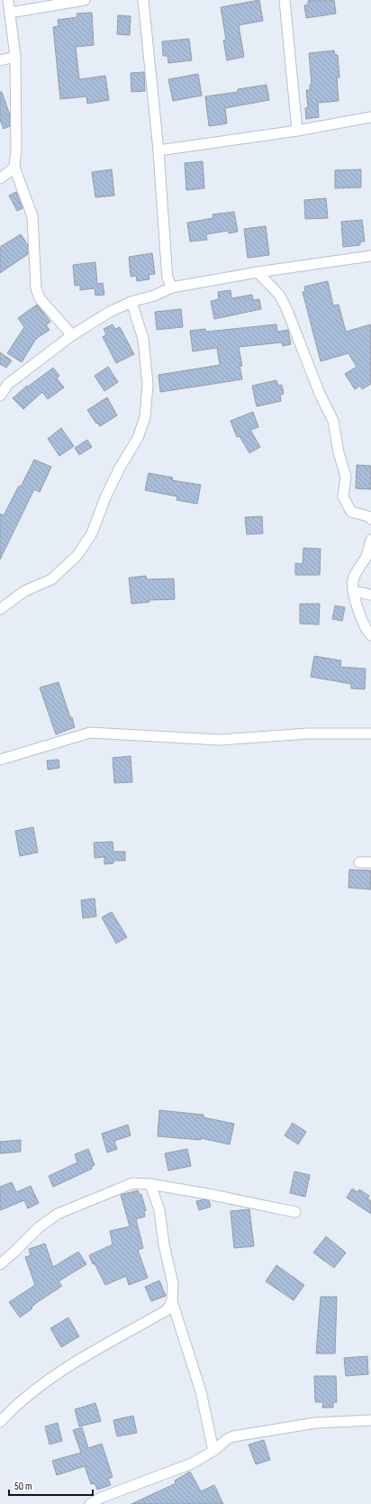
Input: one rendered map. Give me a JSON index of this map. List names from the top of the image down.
{
  "scale_bar": "50 m"
}
